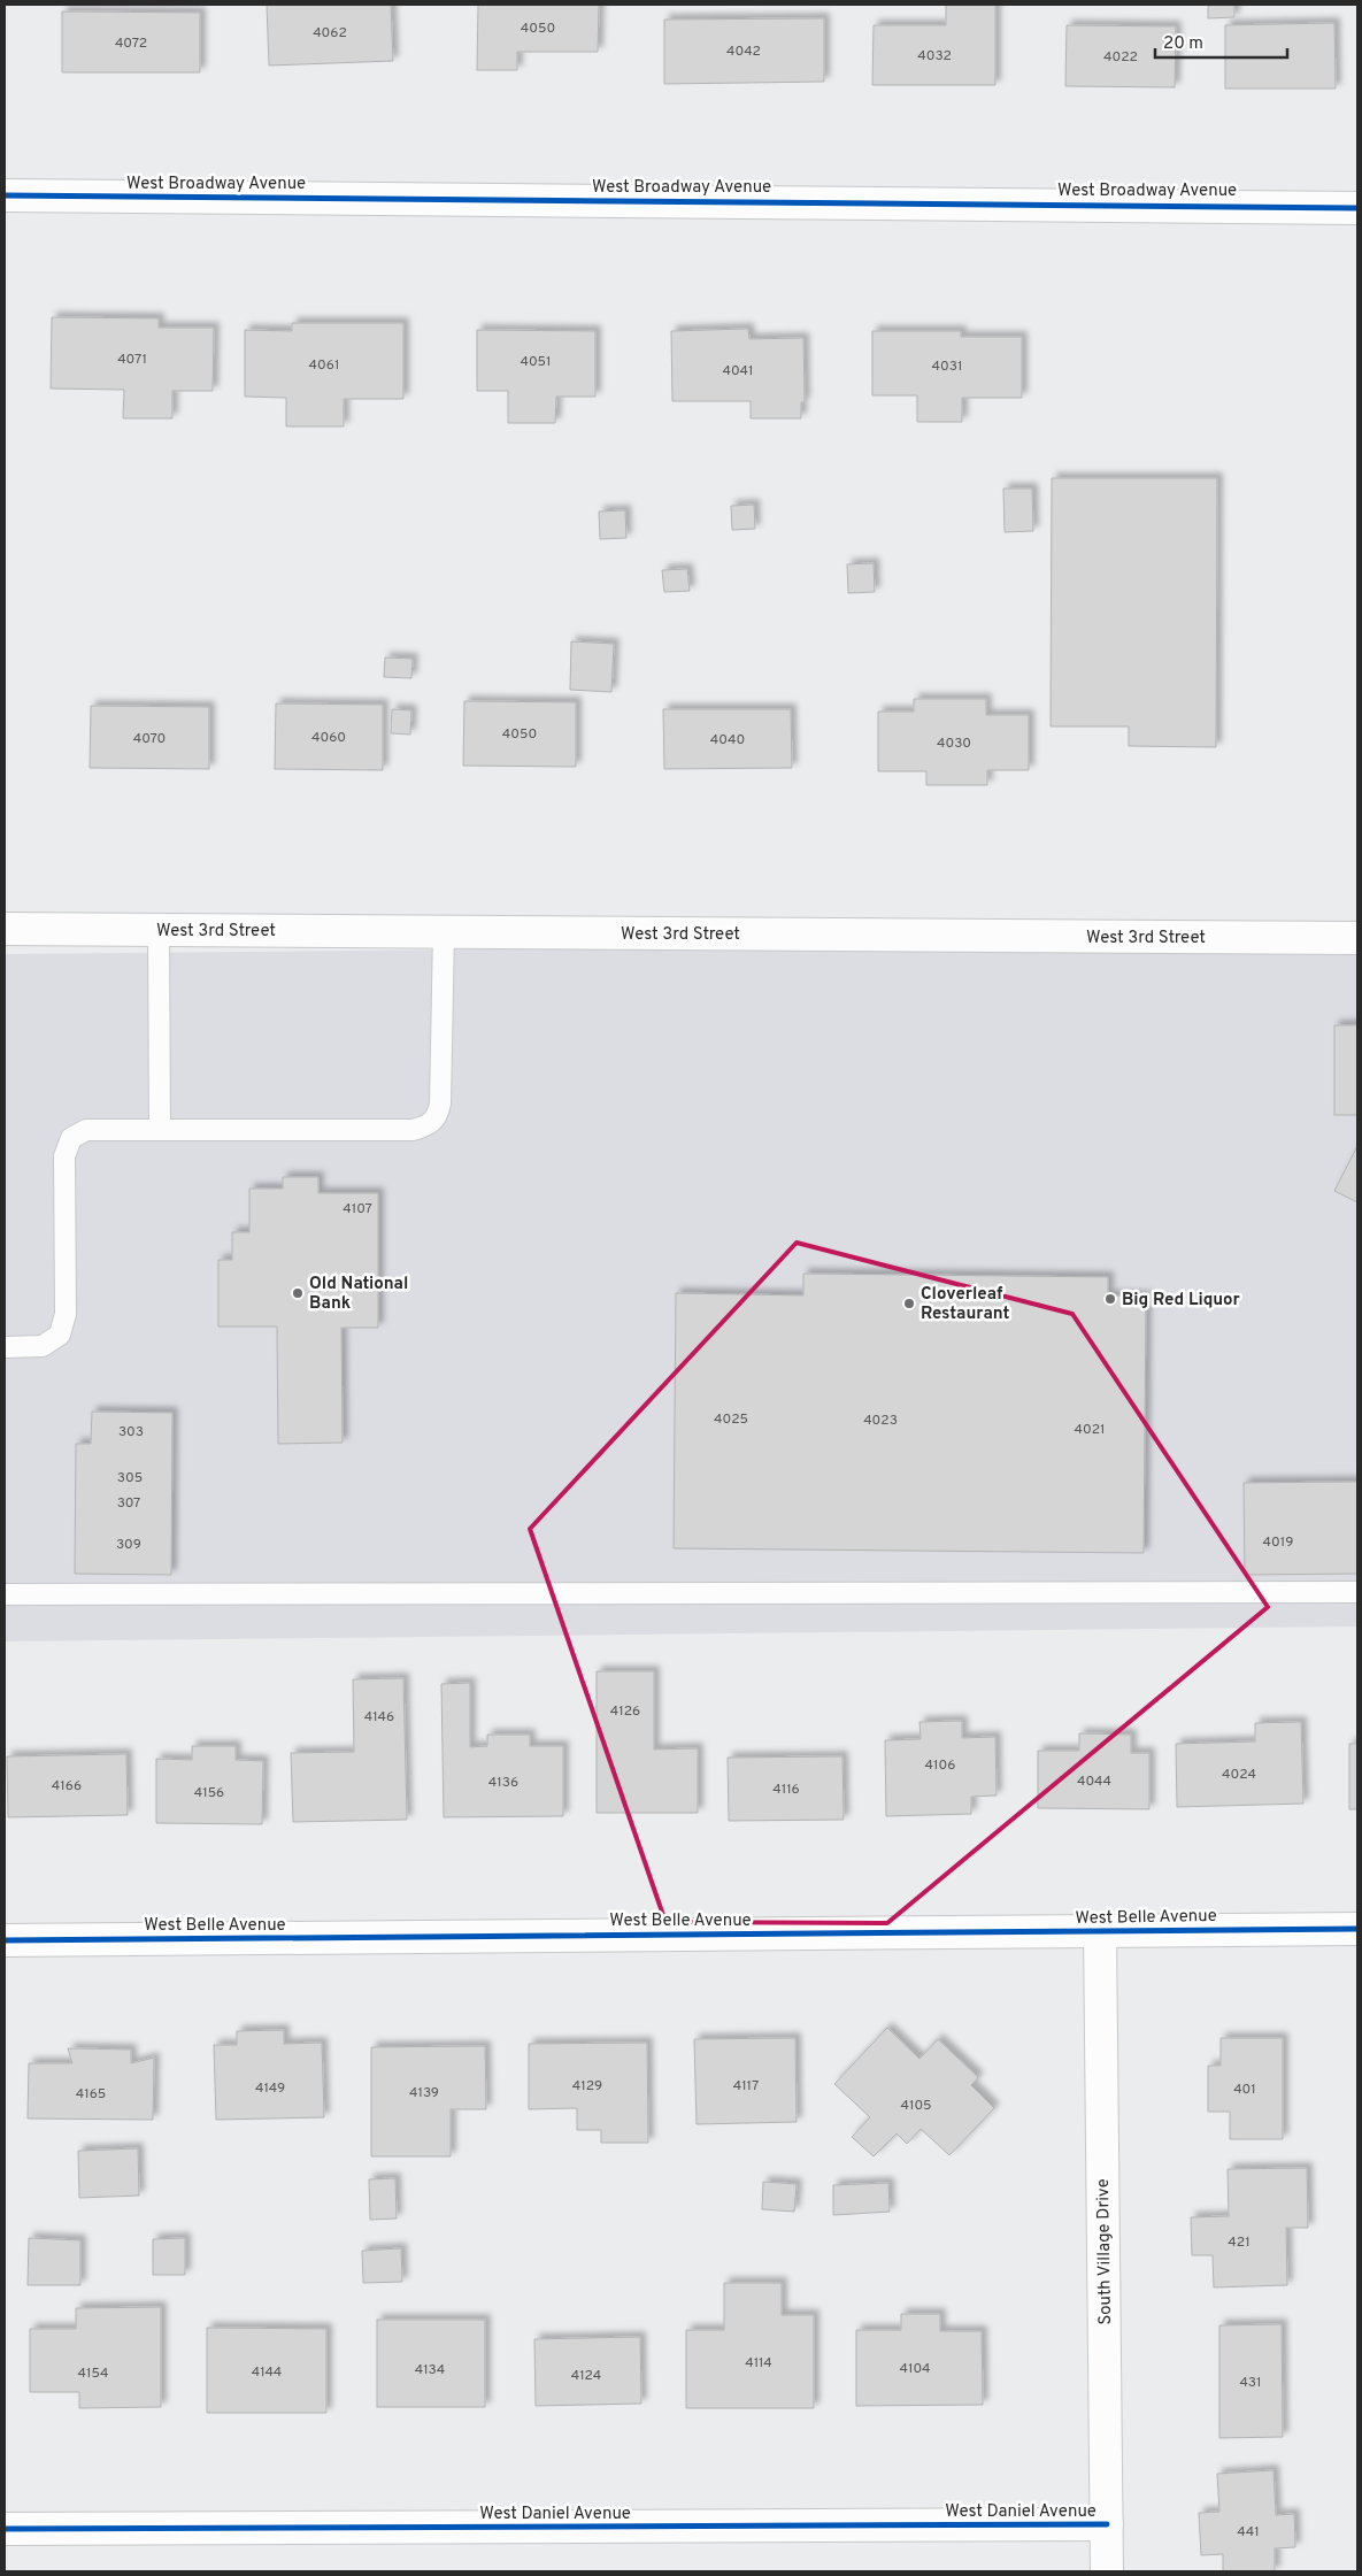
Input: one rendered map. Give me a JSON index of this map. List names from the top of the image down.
{
  "streets": {
    "street": [
      "West Broadway Avenue",
      "West 3rd Street",
      "West Belle Avenue",
      "South Village Drive",
      "West Daniel Avenue"
    ]
  },
  "crossings": [
    ["West Belle Avenue", "South Village Drive"],
    ["South Village Drive", "West Daniel Avenue"]
  ],
  "places": ["Old National Bank", "Big Red Liquor", "Cloverleaf Restaurant"],
  "house_numbers": [
    "4050",
    "4062",
    "4072",
    "4042",
    "4032",
    "4022",
    "4071",
    "4051",
    "4061",
    "4031",
    "4041",
    "4050",
    "4060",
    "4070",
    "4040",
    "4030",
    "4107",
    "4025",
    "4023",
    "4021",
    "303",
    "305",
    "307",
    "4019",
    "309",
    "4126",
    "4146",
    "4106",
    "4024",
    "4044",
    "4136",
    "4166",
    "4116",
    "4156",
    "4129",
    "4117",
    "4149",
    "401",
    "4139",
    "4165",
    "4105",
    "421",
    "4114",
    "4104",
    "4134",
    "4144",
    "4154",
    "4124",
    "431",
    "441"
  ],
  "scale_bar": "20 m"
}
